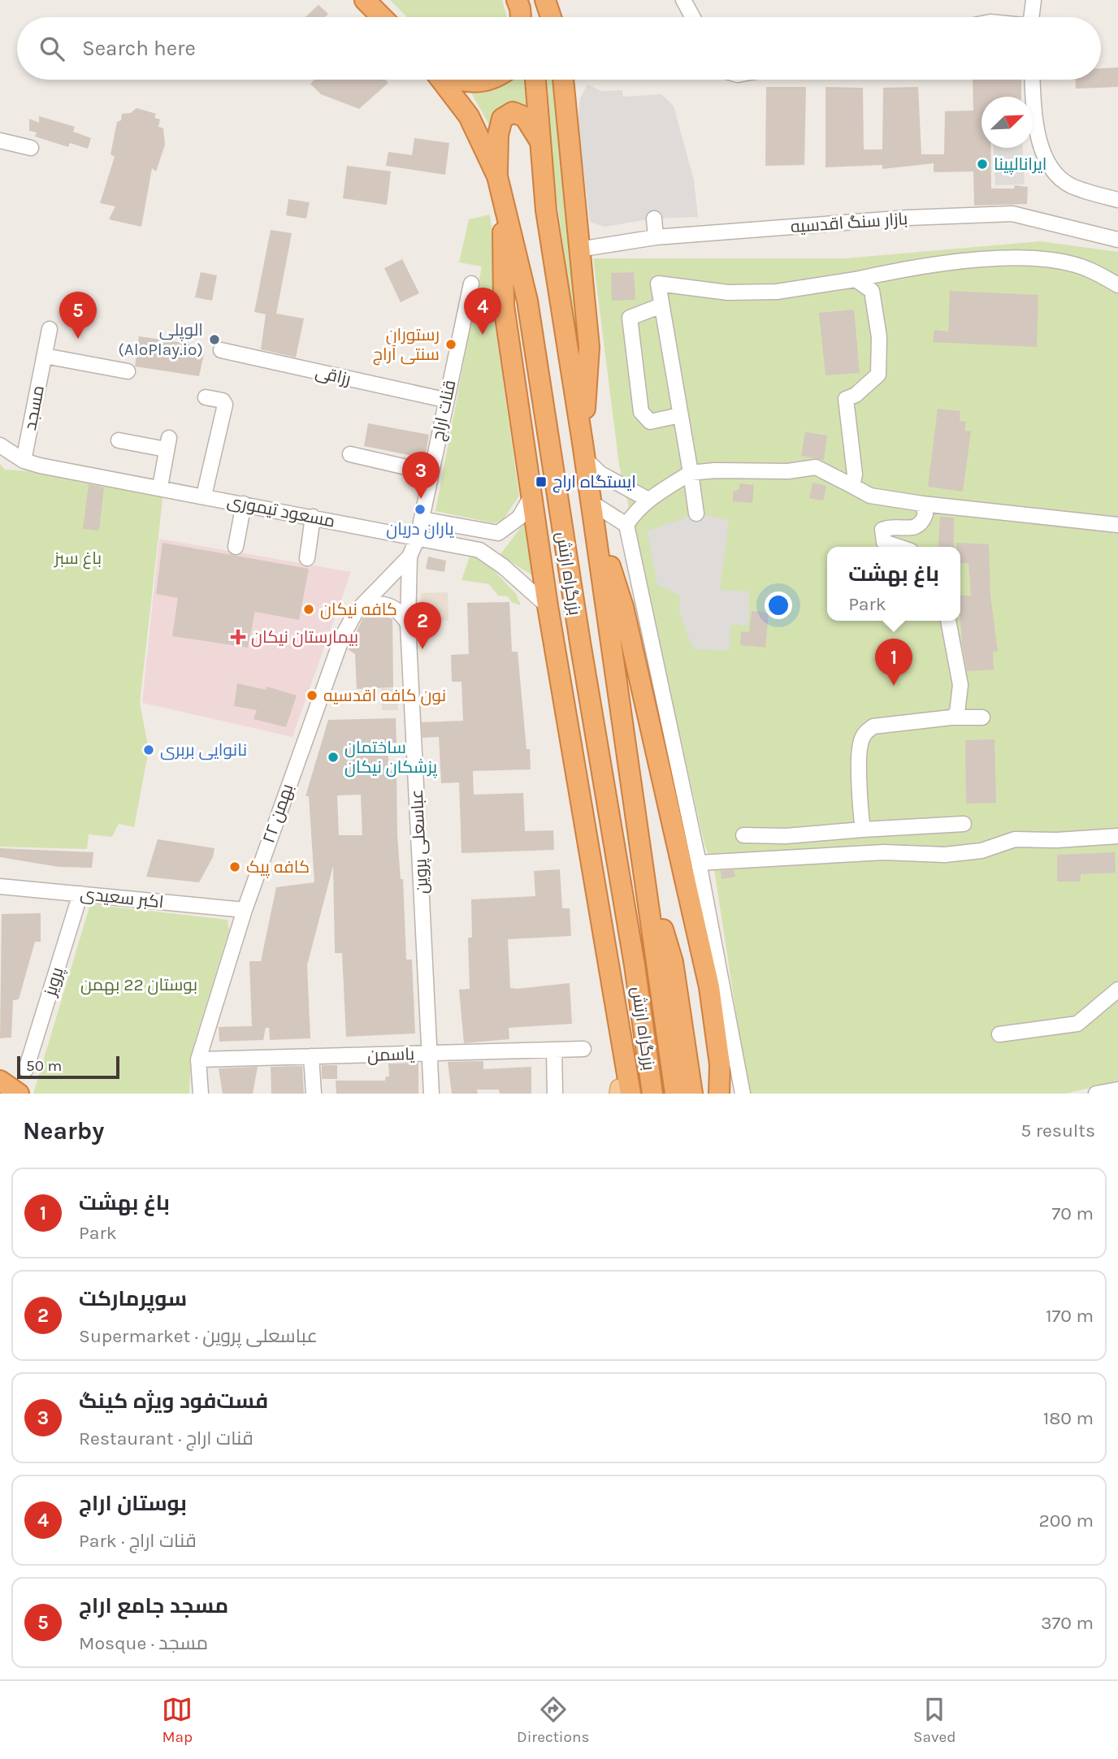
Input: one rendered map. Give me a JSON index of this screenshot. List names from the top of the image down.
{
  "streets": {
    "highway": ["بزرگراه ارتش"],
    "street": [
      "بازار سنگ اقدسیه",
      "رزاقی",
      "مسجد",
      "قنات اراج",
      "مسعود تیموری",
      "۲۲ بهمن",
      "عباسعلی پروین",
      "اکبر سعیدی",
      "پرویز",
      "یاسمن"
    ]
  },
  "crossings": [
    ["رزاقی", "قنات اراج"],
    ["مسجد", "مسعود تیموری"],
    ["قنات اراج", "مسعود تیموری"],
    ["قنات اراج", "۲۲ بهمن"],
    ["قنات اراج", "عباسعلی پروین"],
    ["۲۲ بهمن", "عباسعلی پروین"],
    ["۲۲ بهمن", "اکبر سعیدی"],
    ["۲۲ بهمن", "یاسمن"],
    ["عباسعلی پروین", "یاسمن"],
    ["اکبر سعیدی", "پرویز"]
  ],
  "parks": ["باغ سبز", "بوستان 22 بهمن"],
  "places": {
    "other": [
      "ایرانالپینا",
      "الوپلی (AloPlay.io)",
      "رستوران سنتی آراج",
      "یاران دریان",
      "کافه نیکان",
      "نون کافه اقدسیه",
      "نانوایی بربری",
      "ساختمان پزشکان نیکان",
      "کافه پیک"
    ],
    "transit": ["ایستگاه اراج"],
    "health": ["بیمارستان نیکان"]
  },
  "scale_bar": "50 m",
  "north": "top right",
  "page": {
    "search": "Search here",
    "pins": [
      "4",
      "5",
      "3",
      "2",
      "1"
    ],
    "popup": ["باغ بهشت", "Park"],
    "scale": "50 m",
    "heading": ["Nearby", "5 results"],
    "list": [
      {
        "mark": "1",
        "name": "باغ بهشت",
        "note": "Park",
        "value": "70 m"
      },
      {
        "mark": "2",
        "name": "سوپرمارکت",
        "note": "Supermarket · عباسعلی پروین",
        "value": "170 m"
      },
      {
        "mark": "3",
        "name": "فست‌فود ویژه کینگ",
        "note": "Restaurant · قنات اراج",
        "value": "180 m"
      },
      {
        "mark": "4",
        "name": "بوستان اراج",
        "note": "Park · قنات اراج",
        "value": "200 m"
      },
      {
        "mark": "5",
        "name": "مسجد جامع اراج",
        "note": "Mosque · مسجد",
        "value": "370 m"
      }
    ],
    "nav": ["Map", "Directions", "Saved"]
  }
}
